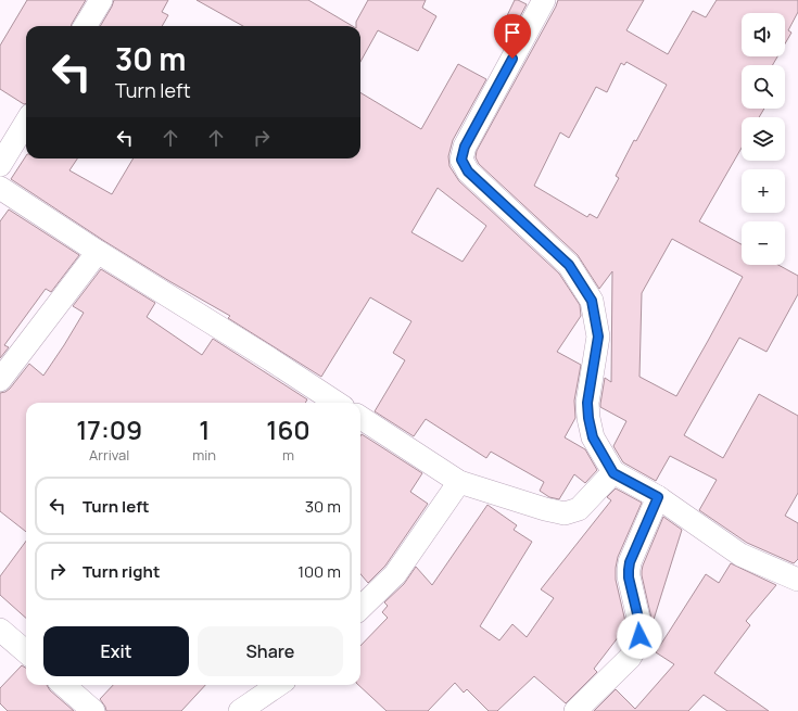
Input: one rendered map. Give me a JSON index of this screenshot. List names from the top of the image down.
{
  "page": {
    "map_buttons": ["+", "−"],
    "turn": ["30 m", "Turn left"],
    "eta": [
      "17:09",
      "Arrival",
      "1",
      "min",
      "160",
      "m"
    ],
    "list": [
      {
        "name": "Turn left",
        "value": "30 m"
      },
      {
        "name": "Turn right",
        "value": "100 m"
      }
    ],
    "buttons": ["Exit", "Share"]
  }
}
